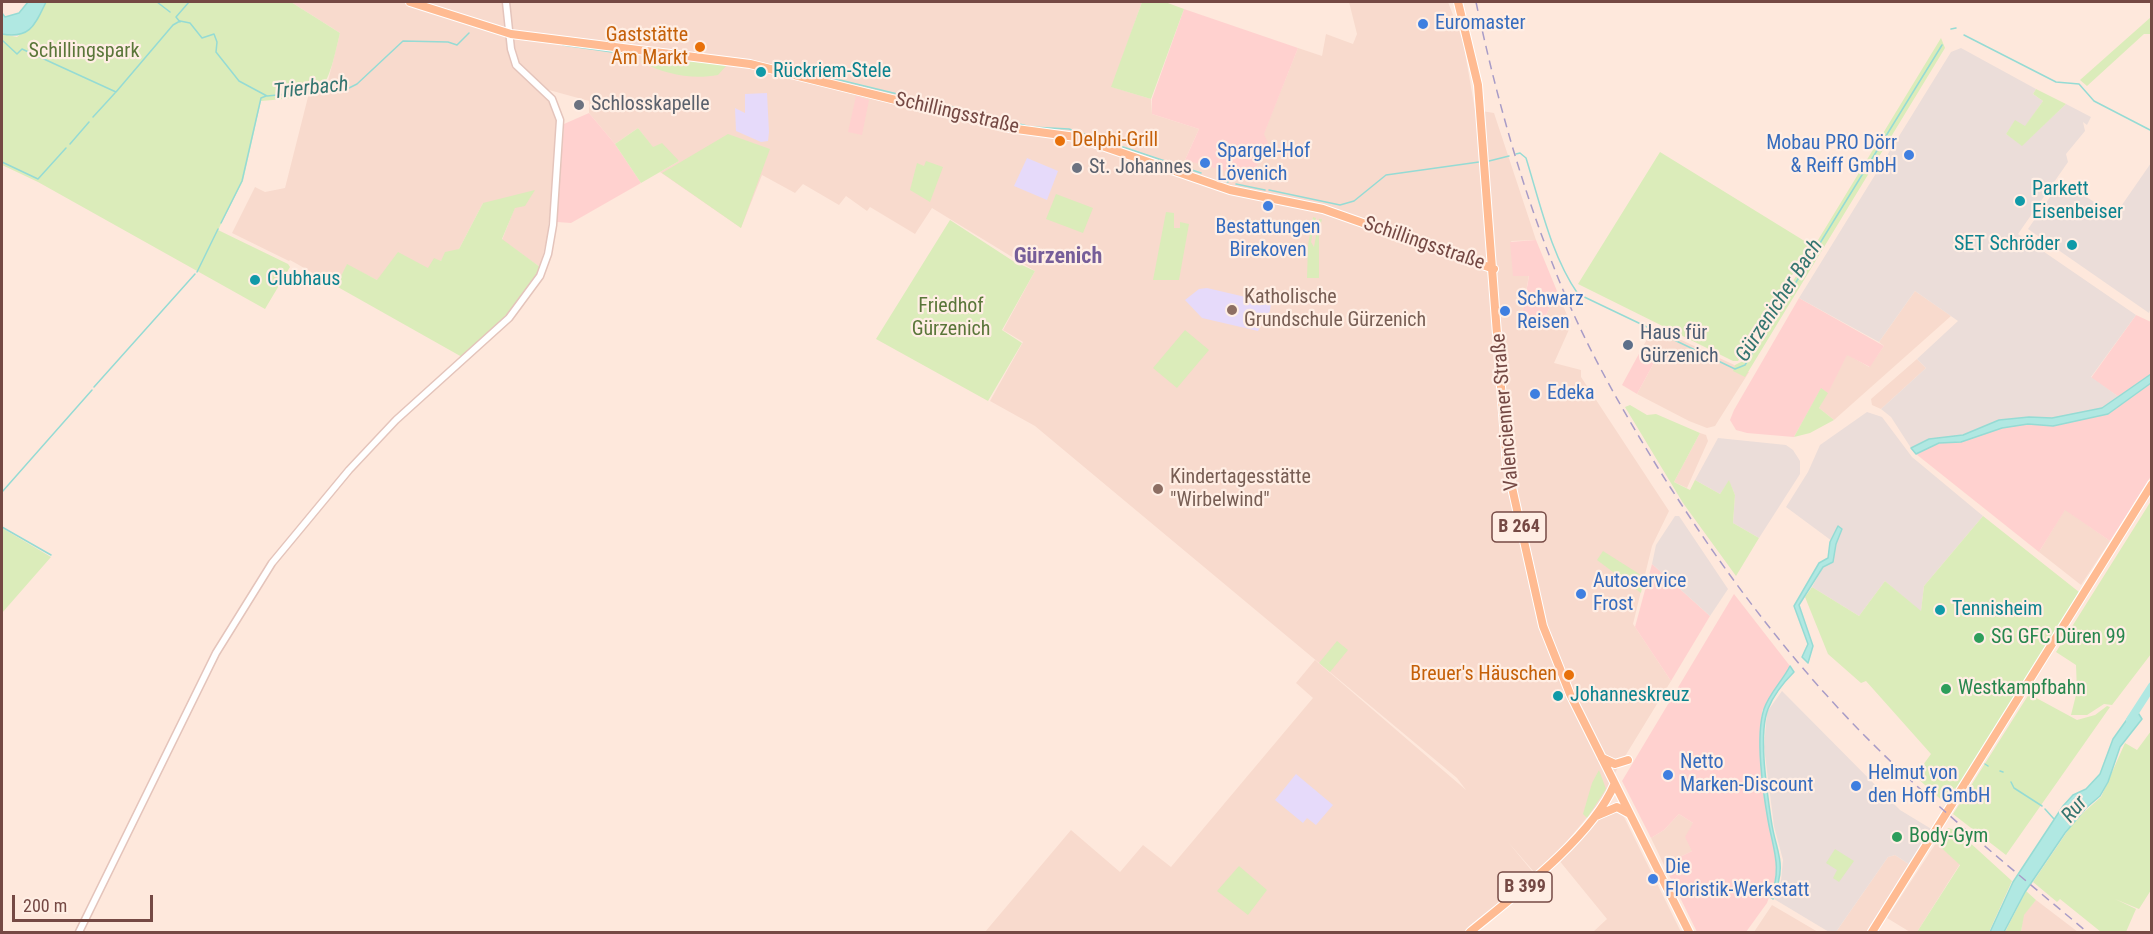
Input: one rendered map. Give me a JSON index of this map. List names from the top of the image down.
{
  "streets": {
    "main road": [
      "Schillingsstraße",
      "Valencienner Straße",
      "B 264",
      "B 399"
    ]
  },
  "crossings": [
    ["Schillingsstraße", "Valencienner Straße"],
    ["Valencienner Straße", "B 399"]
  ],
  "districts": ["Gürzenich"],
  "water": ["Trierbach", "Gürzenicher Bach", "Rur"],
  "parks": ["Schillingspark", "Friedhof Gürzenich"],
  "places": [
    "Euromaster",
    "Gaststätte Am Markt",
    "Rückriem-Stele",
    "Schlosskapelle",
    "Delphi-Grill",
    "Mobau PRO Dörr & Reiff GmbH",
    "Spargel-Hof Lövenich",
    "St. Johannes",
    "Parkett Eisenbeiser",
    "Bestattungen Birekoven",
    "SET Schröder",
    "Clubhaus",
    "Katholische Grundschule Gürzenich",
    "Schwarz Reisen",
    "Haus für Gürzenich",
    "Edeka",
    "Kindertagesstätte \"Wirbelwind\"",
    "Autoservice Frost",
    "Tennisheim",
    "SG GFC Düren 99",
    "Breuer's Häuschen",
    "Westkampfbahn",
    "Johanneskreuz",
    "Netto Marken-Discount",
    "Helmut von den Hoff GmbH",
    "Body-Gym",
    "Die Floristik-Werkstatt"
  ],
  "scale_bar": "200 m"
}
